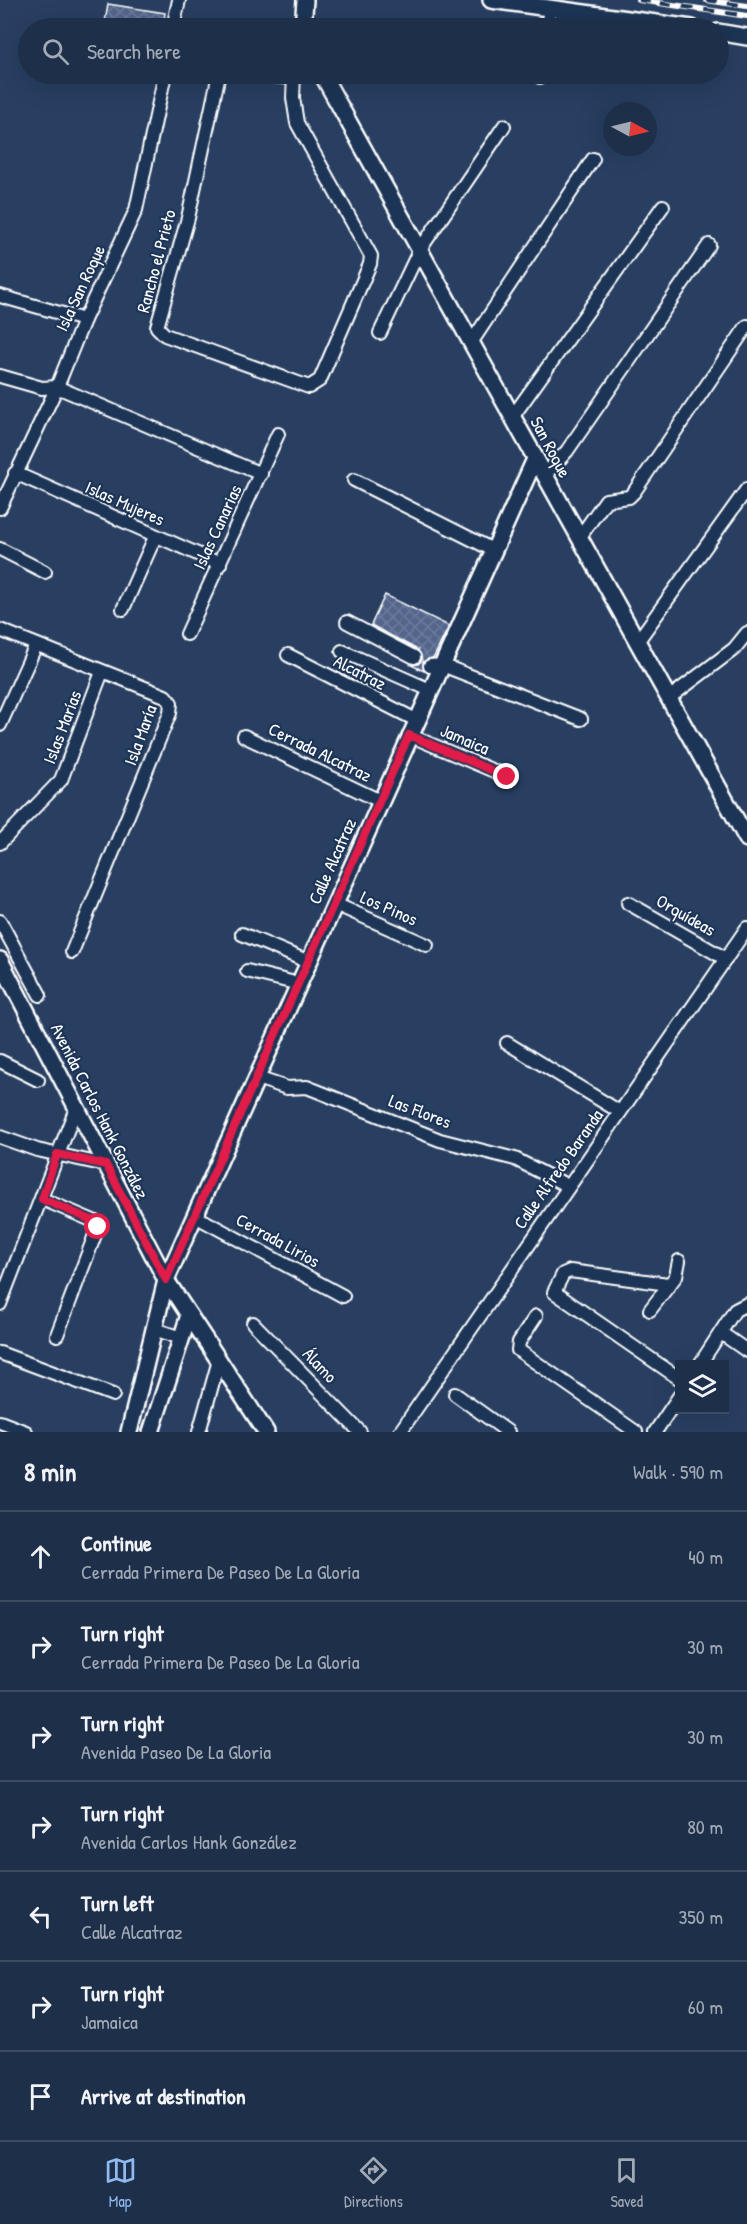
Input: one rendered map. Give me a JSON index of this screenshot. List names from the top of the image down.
{
  "streets": {
    "main road": ["San Roque", "Calle Alcatraz", "Avenida Carlos Hank González"],
    "street": [
      "Rancho el Prieto",
      "Isla San Roque",
      "Islas Mujeres",
      "Islas Canarias",
      "Alcatraz",
      "Islas Marías",
      "Isla María",
      "Jamaica",
      "Cerrada Alcatraz",
      "Los Pinos",
      "Orquídeas",
      "Las Flores",
      "Calle Alfredo Baranda",
      "Cerrada Lirios",
      "Álamo"
    ]
  },
  "crossings": [
    ["Isla San Roque", "Islas Mujeres"],
    ["San Roque", "Calle Alcatraz"],
    ["Islas Mujeres", "Islas Canarias"],
    ["Alcatraz", "Calle Alcatraz"],
    ["Islas Marías", "Isla María"],
    ["Jamaica", "Calle Alcatraz"],
    ["Cerrada Alcatraz", "Calle Alcatraz"],
    ["Calle Alcatraz", "Los Pinos"],
    ["Calle Alcatraz", "Avenida Carlos Hank González"],
    ["Calle Alcatraz", "Las Flores"],
    ["Calle Alcatraz", "Cerrada Lirios"],
    ["Orquídeas", "Calle Alfredo Baranda"],
    ["Las Flores", "Calle Alfredo Baranda"]
  ],
  "north": "right",
  "page": {
    "search": "Search here",
    "heading": ["8 min", "Walk · 590 m"],
    "list": [
      ["Continue", "Cerrada Primera De Paseo De La Gloria", "40 m"],
      ["Turn right", "Cerrada Primera De Paseo De La Gloria", "30 m"],
      ["Turn right", "Avenida Paseo De La Gloria", "30 m"],
      ["Turn right", "Avenida Carlos Hank González", "80 m"],
      ["Turn left", "Calle Alcatraz", "350 m"],
      ["Turn right", "Jamaica", "60 m"],
      "Arrive at destination"
    ],
    "nav": ["Map", "Directions", "Saved"]
  }
}
